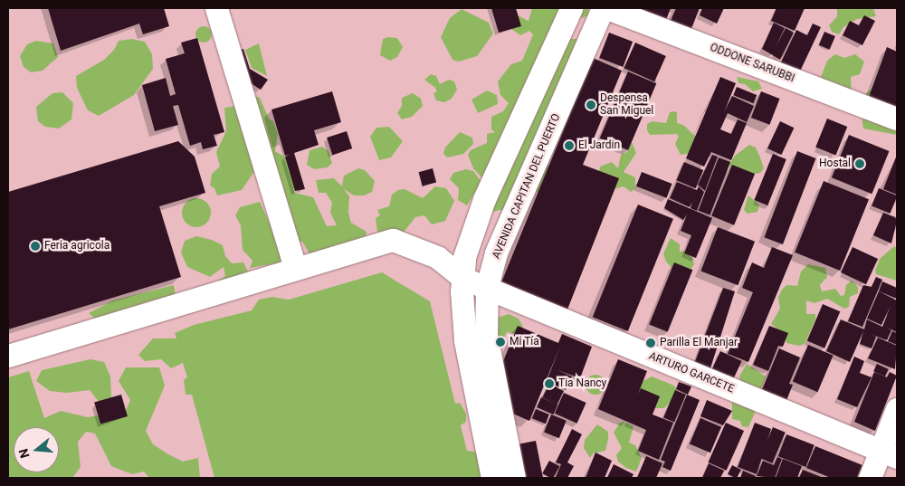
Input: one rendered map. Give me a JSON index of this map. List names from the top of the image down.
{
  "streets": {
    "street": ["ODDONE SARUBBI", "AVENIDA CAPITAN DEL PUERTO", "ARTURO GARCETE"]
  },
  "crossings": [
    ["AVENIDA CAPITAN DEL PUERTO", "ARTURO GARCETE"]
  ],
  "places": [
    "Despensa San Miguel",
    "El Jardin",
    "Hostal",
    "Feria agricola",
    "Mi Tía",
    "Parilla El Manjar",
    "Tia Nancy"
  ],
  "north": "left"
}
